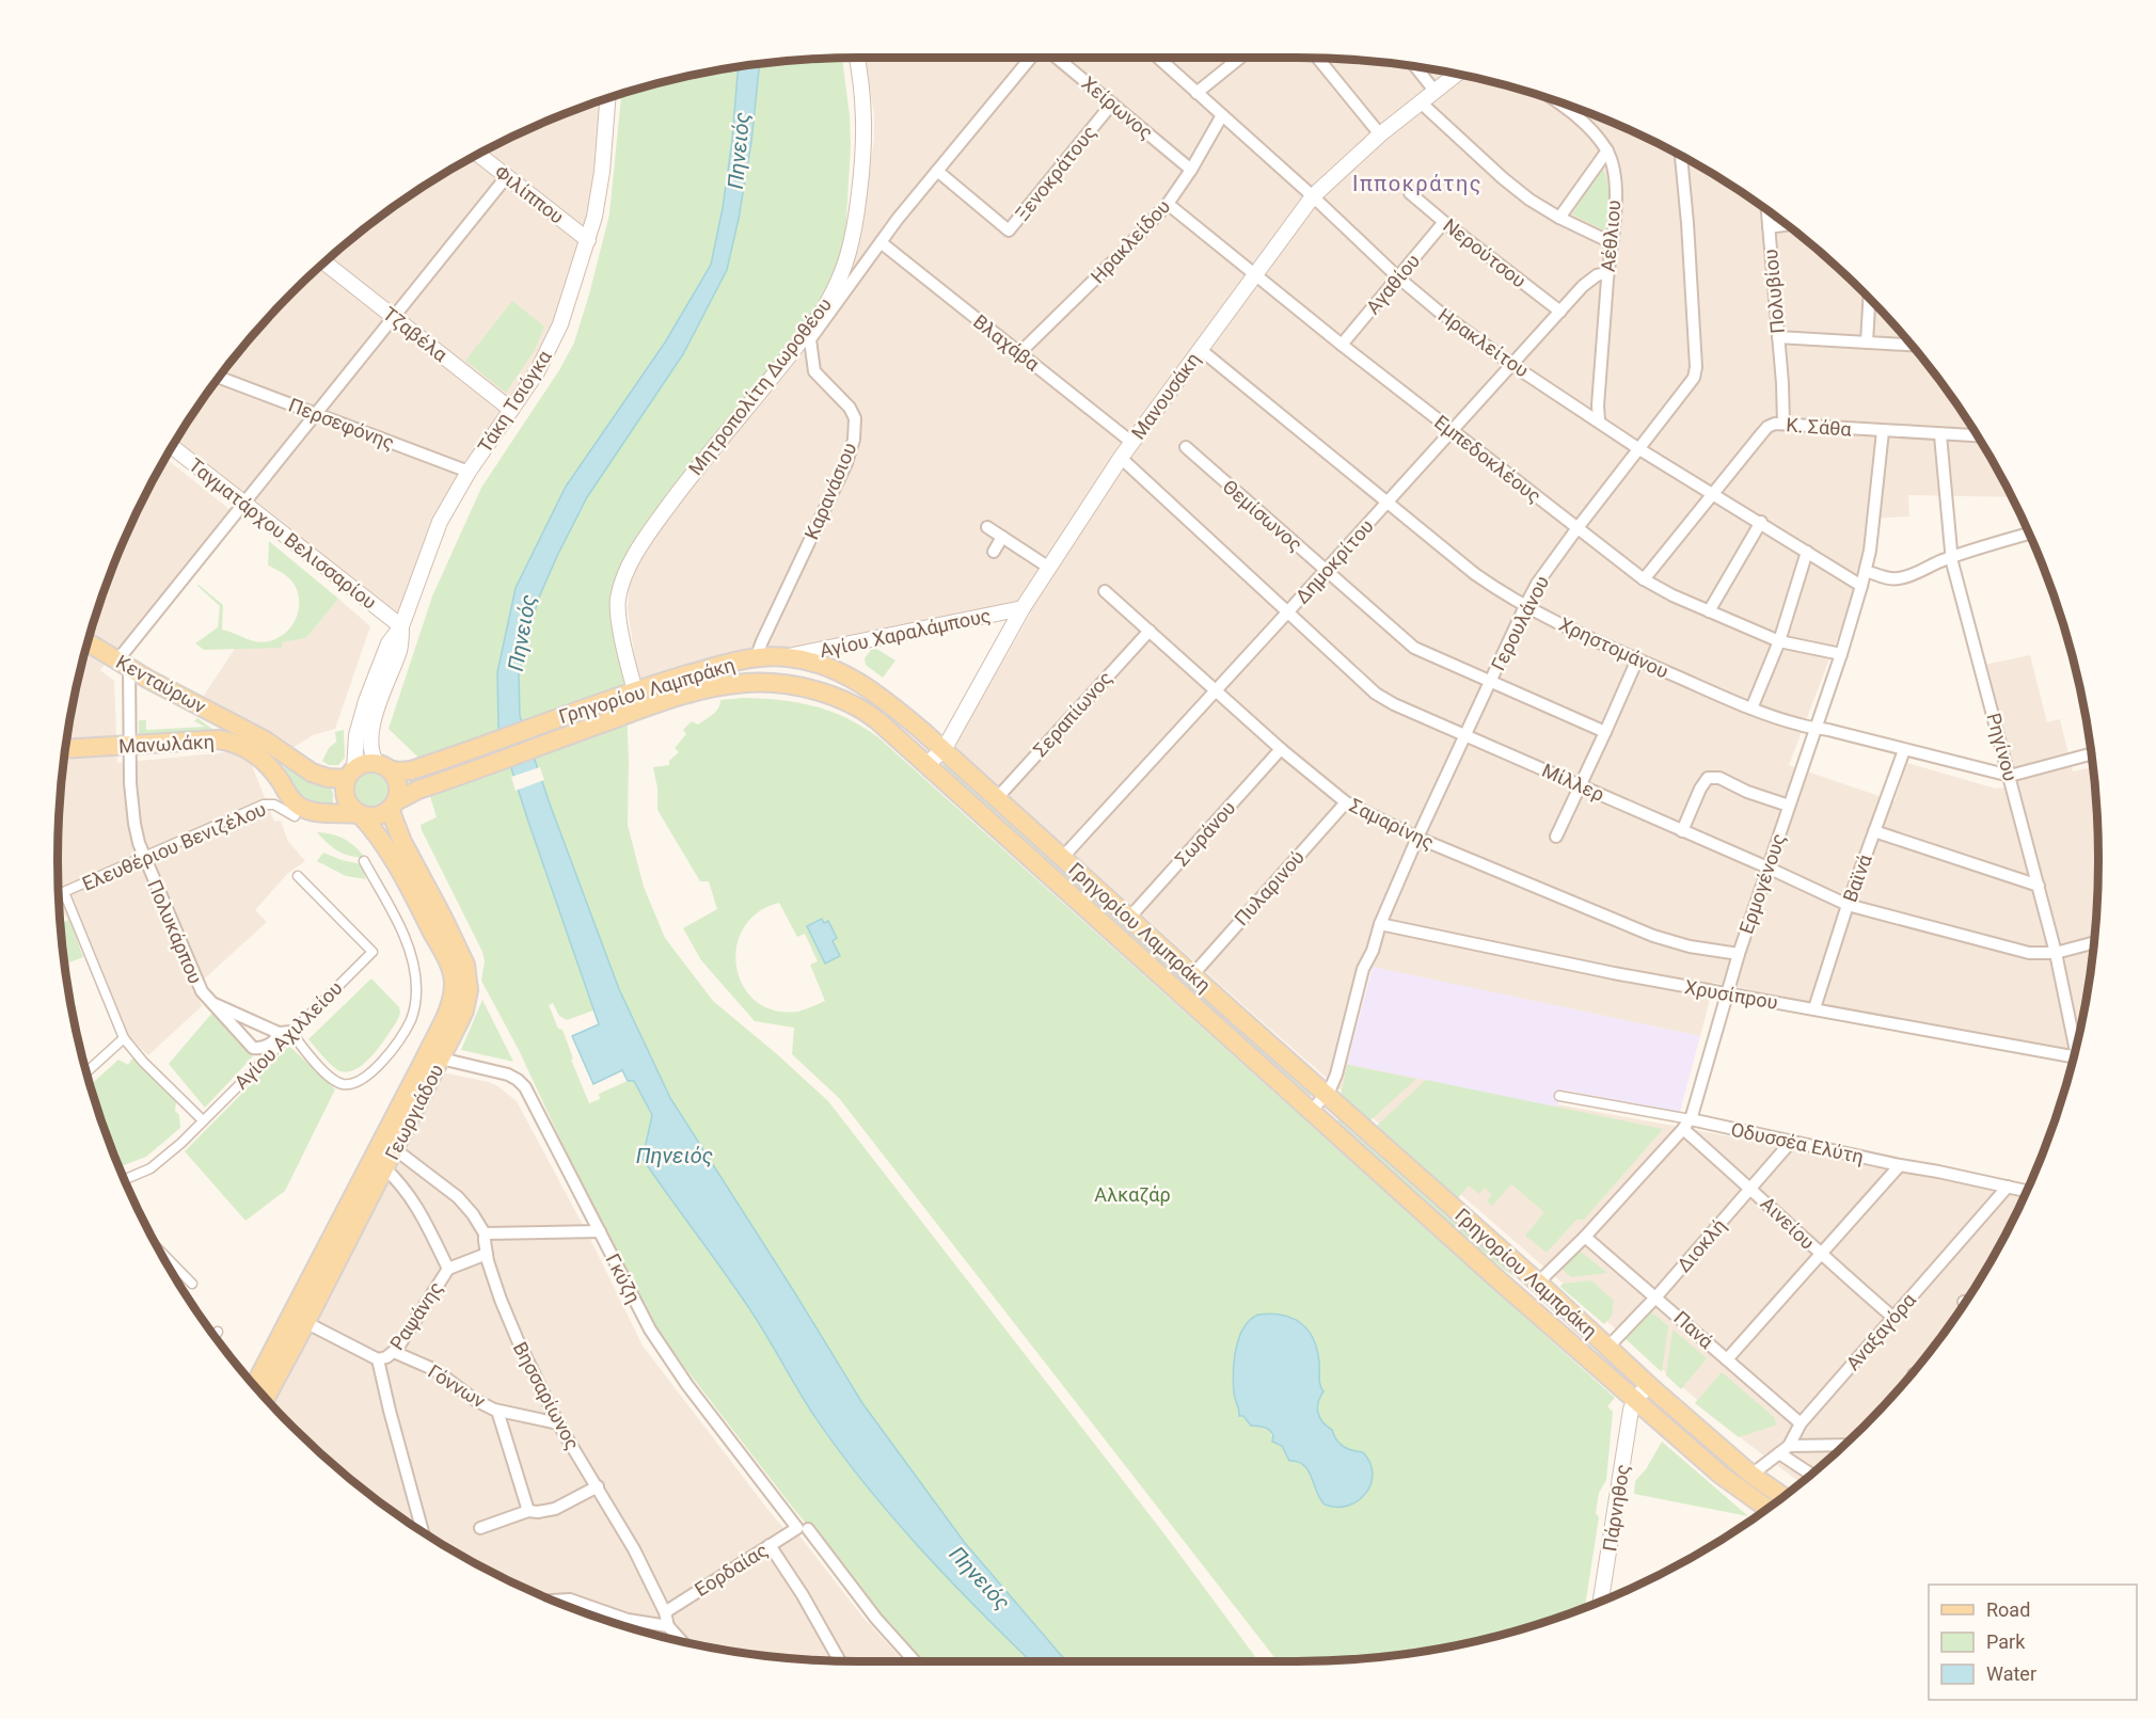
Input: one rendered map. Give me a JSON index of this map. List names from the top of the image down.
{
  "streets": {
    "main road": [
      "Κενταύρων",
      "Γρηγορίου Λαμπράκη",
      "Μανωλάκη",
      "Γεωργιάδου"
    ],
    "street": [
      "Χείρωνος",
      "Ξενοκράτους",
      "Φιλίππου",
      "Αέθλιου",
      "Ηρακλείδου",
      "Νερούτσου",
      "Αγαθίου",
      "Πολυβίου",
      "Τζαβέλα",
      "Βλαχάβα",
      "Ηρακλείτου",
      "Μητροπολίτη Δωροθέου",
      "Μανουσάκη",
      "Τάκη Τσιόγκα",
      "Περσεφόνης",
      "Κ. Σάθα",
      "Εμπεδοκλέους",
      "Καρανάσιου",
      "Θεμίσωνος",
      "Ταγματάρχου Βελισσαρίου",
      "Δημοκρίτου",
      "Γερουλάνου",
      "Αγίου Χαραλάμπους",
      "Χρηστομάνου",
      "Σεραπίωνος",
      "Ρηγίνου",
      "Μίλλερ",
      "Σαμαρίνης",
      "Σωράνου",
      "Ελευθέριου Βενιζέλου",
      "Βαϊνά",
      "Ερμογένους",
      "Πυλαρινού",
      "Πολυκάρπου",
      "Χρυσίπpου",
      "Αγίου Αχιλλείου",
      "Οδυσσέα Ελύτη",
      "Αινείου",
      "Διοκλή",
      "Γκύζη",
      "Ραψάνης",
      "Πανά",
      "Αναξαγόρα",
      "Γόννων",
      "Βησσαρίωνος",
      "Πάρνηθος",
      "Εορδαίας"
    ]
  },
  "crossings": [
    ["Χείρωνος", "Ξενοκράτους"],
    ["Χείρωνος", "Ηρακλείδου"],
    ["Ξενοκράτους", "Μητροπολίτη Δωροθέου"],
    ["Φιλίππου", "Τάκη Τσιόγκα"],
    ["Αέθλιου", "Ηρακλείτου"],
    ["Αέθλιου", "Δημοκρίτου"],
    ["Ηρακλείδου", "Βλαχάβα"],
    ["Ηρακλείδου", "Ηρακλείτου"],
    ["Ηρακλείδου", "Εμπεδοκλέους"],
    ["Νερούτσου", "Αγαθίου"],
    ["Νερούτσου", "Δημοκρίτου"],
    ["Αγαθίου", "Ηρακλείτου"],
    ["Αγαθίου", "Εμπεδοκλέους"],
    ["Πολυβίου", "Κ. Σάθα"],
    ["Τζαβέλα", "Τάκη Τσιόγκα"],
    ["Βλαχάβα", "Μητροπολίτη Δωροθέου"],
    ["Βλαχάβα", "Μανουσάκη"],
    ["Ηρακλείτου", "Μανουσάκη"],
    ["Ηρακλείτου", "Κ. Σάθα"],
    ["Ηρακλείτου", "Δημοκρίτου"],
    ["Ηρακλείτου", "Γερουλάνου"],
    ["Ηρακλείτου", "Ερμογένους"],
    ["Μητροπολίτη Δωροθέου", "Καρανάσιου"],
    ["Μητροπολίτη Δωροθέου", "Γρηγορίου Λαμπράκη"],
    ["Μανουσάκη", "Εμπεδοκλέους"],
    ["Μανουσάκη", "Αγίου Χαραλάμπους"],
    ["Μανουσάκη", "Χρηστομάνου"],
    ["Μανουσάκη", "Γρηγορίου Λαμπράκη"],
    ["Μανουσάκη", "Μίλλερ"],
    ["Τάκη Τσιόγκα", "Περσεφόνης"],
    ["Τάκη Τσιόγκα", "Ταγματάρχου Βελισσαρίου"],
    ["Τάκη Τσιόγκα", "Κενταύρων"],
    ["Τάκη Τσιόγκα", "Γρηγορίου Λαμπράκη"],
    ["Τάκη Τσιόγκα", "Μανωλάκη"],
    ["Τάκη Τσιόγκα", "Γεωργιάδου"],
    ["Κ. Σάθα", "Εμπεδοκλέους"],
    ["Κ. Σάθα", "Ρηγίνου"],
    ["Κ. Σάθα", "Ερμογένους"],
    ["Εμπεδοκλέους", "Δημοκρίτου"],
    ["Εμπεδοκλέους", "Γερουλάνου"],
    ["Εμπεδοκλέους", "Ερμογένους"],
    ["Καρανάσιου", "Γρηγορίου Λαμπράκη"],
    ["Θεμίσωνος", "Δημοκρίτου"],
    ["Θεμίσωνος", "Γερουλάνου"],
    ["Δημοκρίτου", "Χρηστομάνου"],
    ["Δημοκρίτου", "Γρηγορίου Λαμπράκη"],
    ["Δημοκρίτου", "Μίλλερ"],
    ["Δημοκρίτου", "Σαμαρίνης"],
    ["Γερουλάνου", "Χρηστομάνου"],
    ["Γερουλάνου", "Γρηγορίου Λαμπράκη"],
    ["Γερουλάνου", "Μίλλερ"],
    ["Γερουλάνου", "Σαμαρίνης"],
    ["Γερουλάνου", "Χρυσίπpου"],
    ["Αγίου Χαραλάμπους", "Γρηγορίου Λαμπράκη"],
    ["Χρηστομάνου", "Ρηγίνου"],
    ["Χρηστομάνου", "Βαϊνά"],
    ["Χρηστομάνου", "Ερμογένους"],
    ["Κενταύρων", "Γρηγορίου Λαμπράκη"],
    ["Κενταύρων", "Μανωλάκη"],
    ["Κενταύρων", "Πολυκάρπου"],
    ["Κενταύρων", "Γεωργιάδου"],
    ["Γρηγορίου Λαμπράκη", "Σεραπίωνος"],
    ["Γρηγορίου Λαμπράκη", "Μανωλάκη"],
    ["Γρηγορίου Λαμπράκη", "Σωράνου"],
    ["Γρηγορίου Λαμπράκη", "Ερμογένους"],
    ["Γρηγορίου Λαμπράκη", "Πυλαρινού"],
    ["Γρηγορίου Λαμπράκη", "Γεωργιάδου"],
    ["Γρηγορίου Λαμπράκη", "Διοκλή"],
    ["Γρηγορίου Λαμπράκη", "Αναξαγόρα"],
    ["Γρηγορίου Λαμπράκη", "Πάρνηθος"],
    ["Σεραπίωνος", "Σαμαρίνης"],
    ["Μανωλάκη", "Πολυκάρπου"],
    ["Μανωλάκη", "Γεωργιάδου"],
    ["Ρηγίνου", "Μίλλερ"],
    ["Μίλλερ", "Βαϊνά"],
    ["Μίλλερ", "Ερμογένους"],
    ["Σαμαρίνης", "Σωράνου"],
    ["Σαμαρίνης", "Ερμογένους"],
    ["Σαμαρίνης", "Πυλαρινού"],
    ["Ελευθέριου Βενιζέλου", "Πολυκάρπου"],
    ["Βαϊνά", "Χρυσίπpου"],
    ["Ερμογένους", "Χρυσίπpου"],
    ["Ερμογένους", "Οδυσσέα Ελύτη"],
    ["Ερμογένους", "Αινείου"],
    ["Ερμογένους", "Πανά"],
    ["Πολυκάρπου", "Αγίου Αχιλλείου"],
    ["Γεωργιάδου", "Γκύζη"],
    ["Γεωργιάδου", "Βησσαρίωνος"],
    ["Οδυσσέα Ελύτη", "Αινείου"],
    ["Οδυσσέα Ελύτη", "Διοκλή"],
    ["Οδυσσέα Ελύτη", "Αναξαγόρα"],
    ["Αινείου", "Διοκλή"],
    ["Αινείου", "Αναξαγόρα"],
    ["Διοκλή", "Πανά"],
    ["Γκύζη", "Εορδαίας"],
    ["Ραψάνης", "Γόννων"],
    ["Ραψάνης", "Βησσαρίωνος"],
    ["Πανά", "Αναξαγόρα"],
    ["Γόννων", "Βησσαρίωνος"],
    ["Βησσαρίωνος", "Εορδαίας"]
  ],
  "districts": ["Ιπποκράτης"],
  "water": ["Πηνειός"],
  "parks": ["Αλκαζάρ"],
  "legend": ["Road", "Park", "Water"]
}
